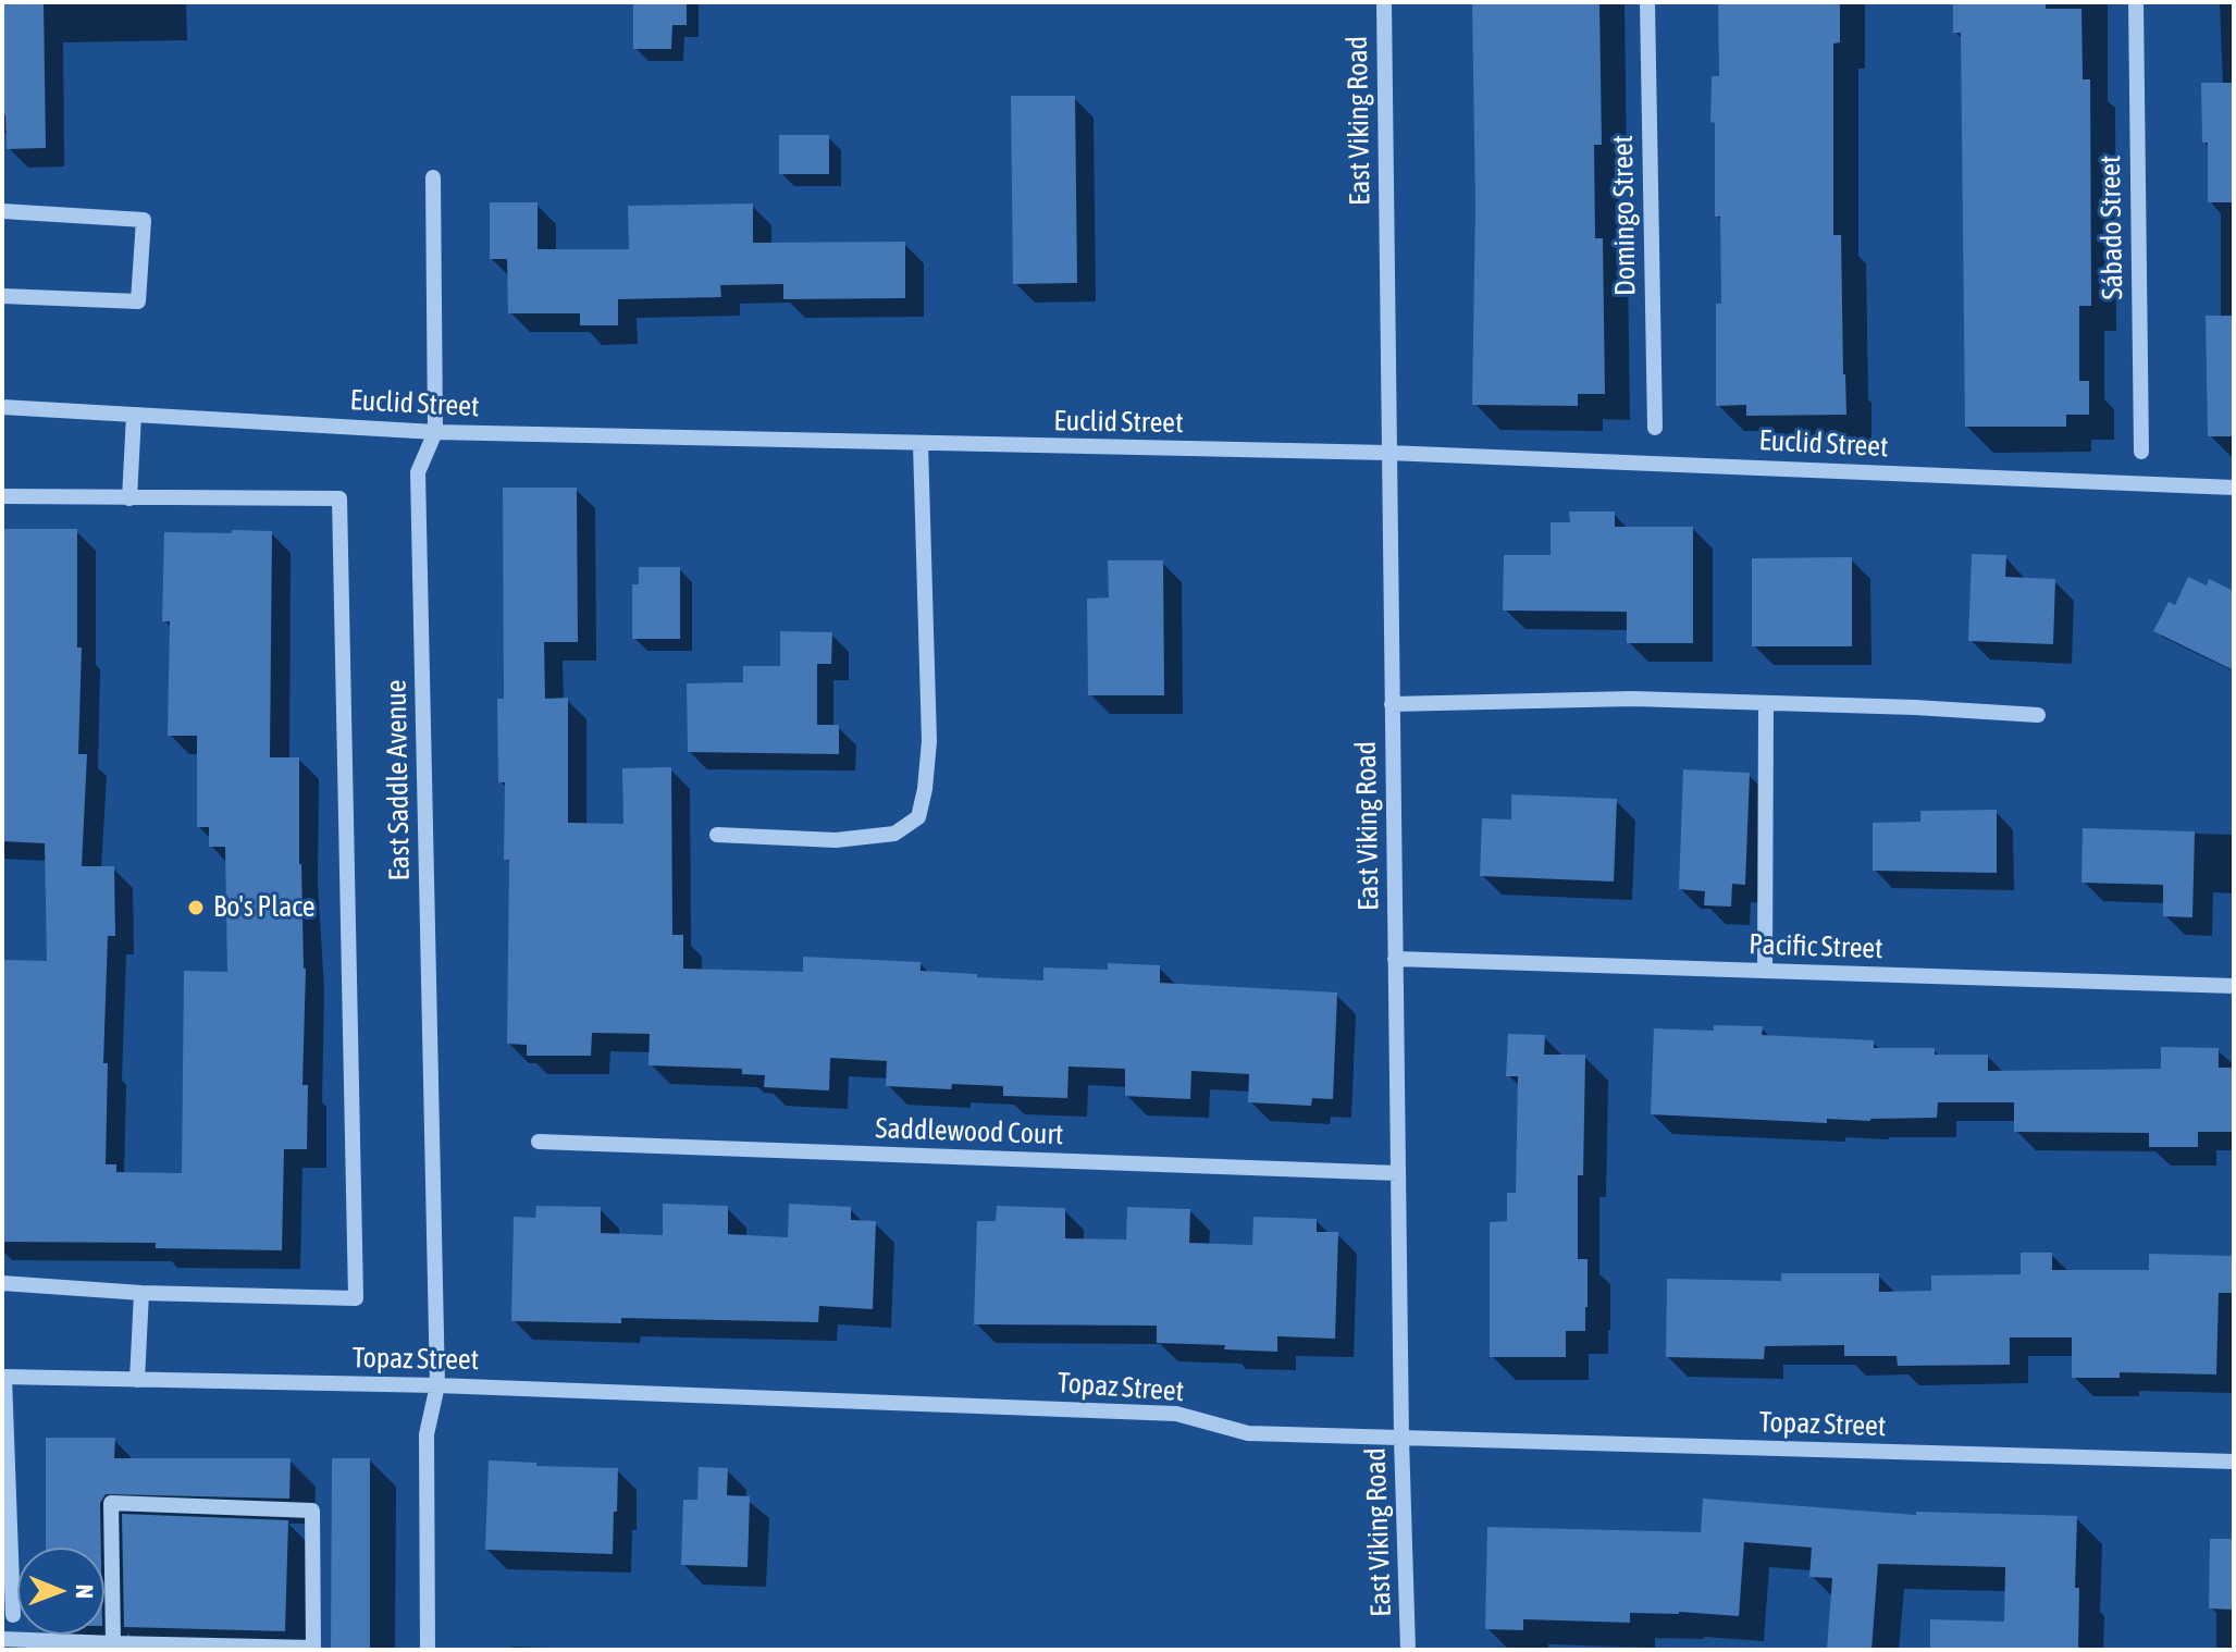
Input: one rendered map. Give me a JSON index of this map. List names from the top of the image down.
{
  "streets": {
    "street": [
      "East Viking Road",
      "Domingo Street",
      "Sábado Street",
      "Euclid Street",
      "East Saddle Avenue",
      "Pacific Street",
      "Saddlewood Court",
      "Topaz Street"
    ]
  },
  "crossings": [
    ["East Viking Road", "Euclid Street"],
    ["East Viking Road", "Pacific Street"],
    ["East Viking Road", "Saddlewood Court"],
    ["East Viking Road", "Topaz Street"],
    ["Euclid Street", "East Saddle Avenue"],
    ["East Saddle Avenue", "Topaz Street"]
  ],
  "places": ["Bo's Place"],
  "north": "right"
}
